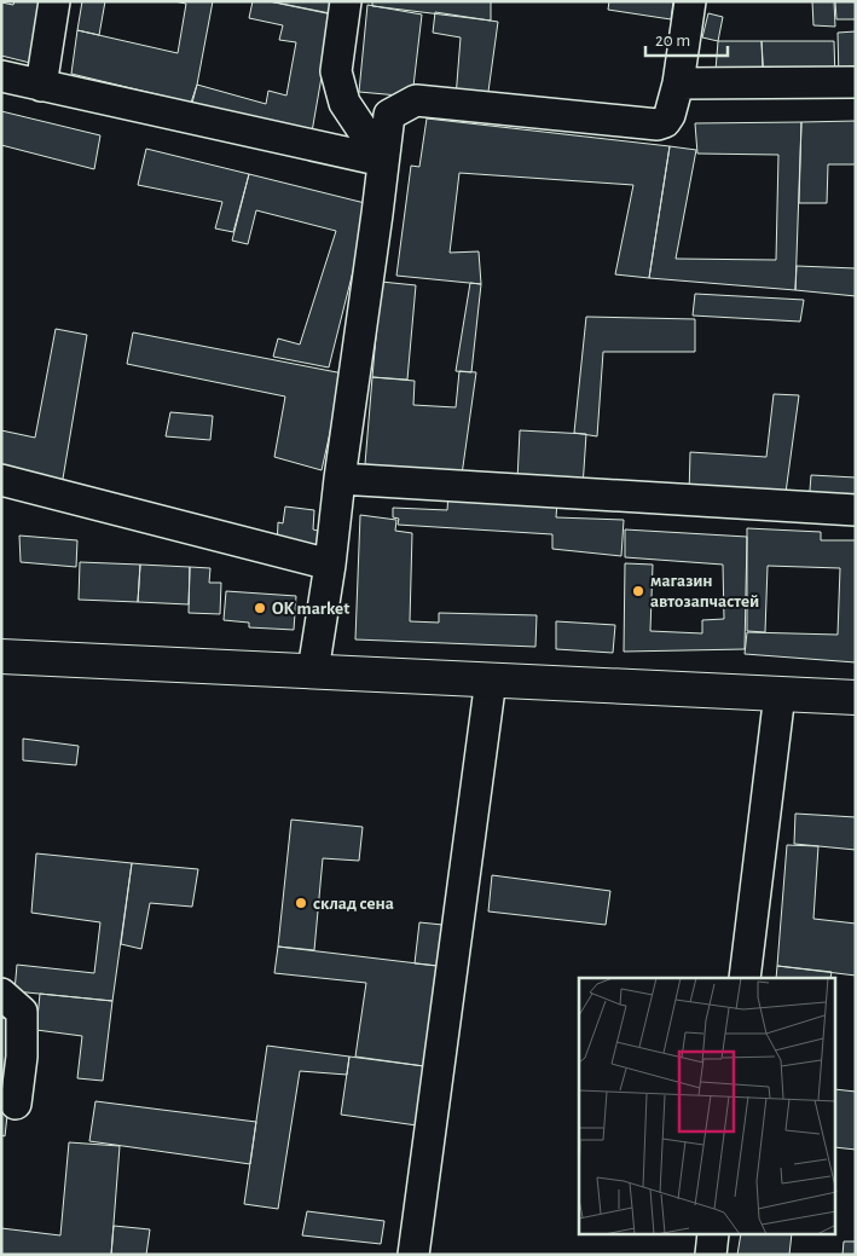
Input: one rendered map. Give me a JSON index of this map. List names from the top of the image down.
{
  "places": ["магазин автозапчастей", "OK market", "склад сена"],
  "scale_bar": "20 m"
}
